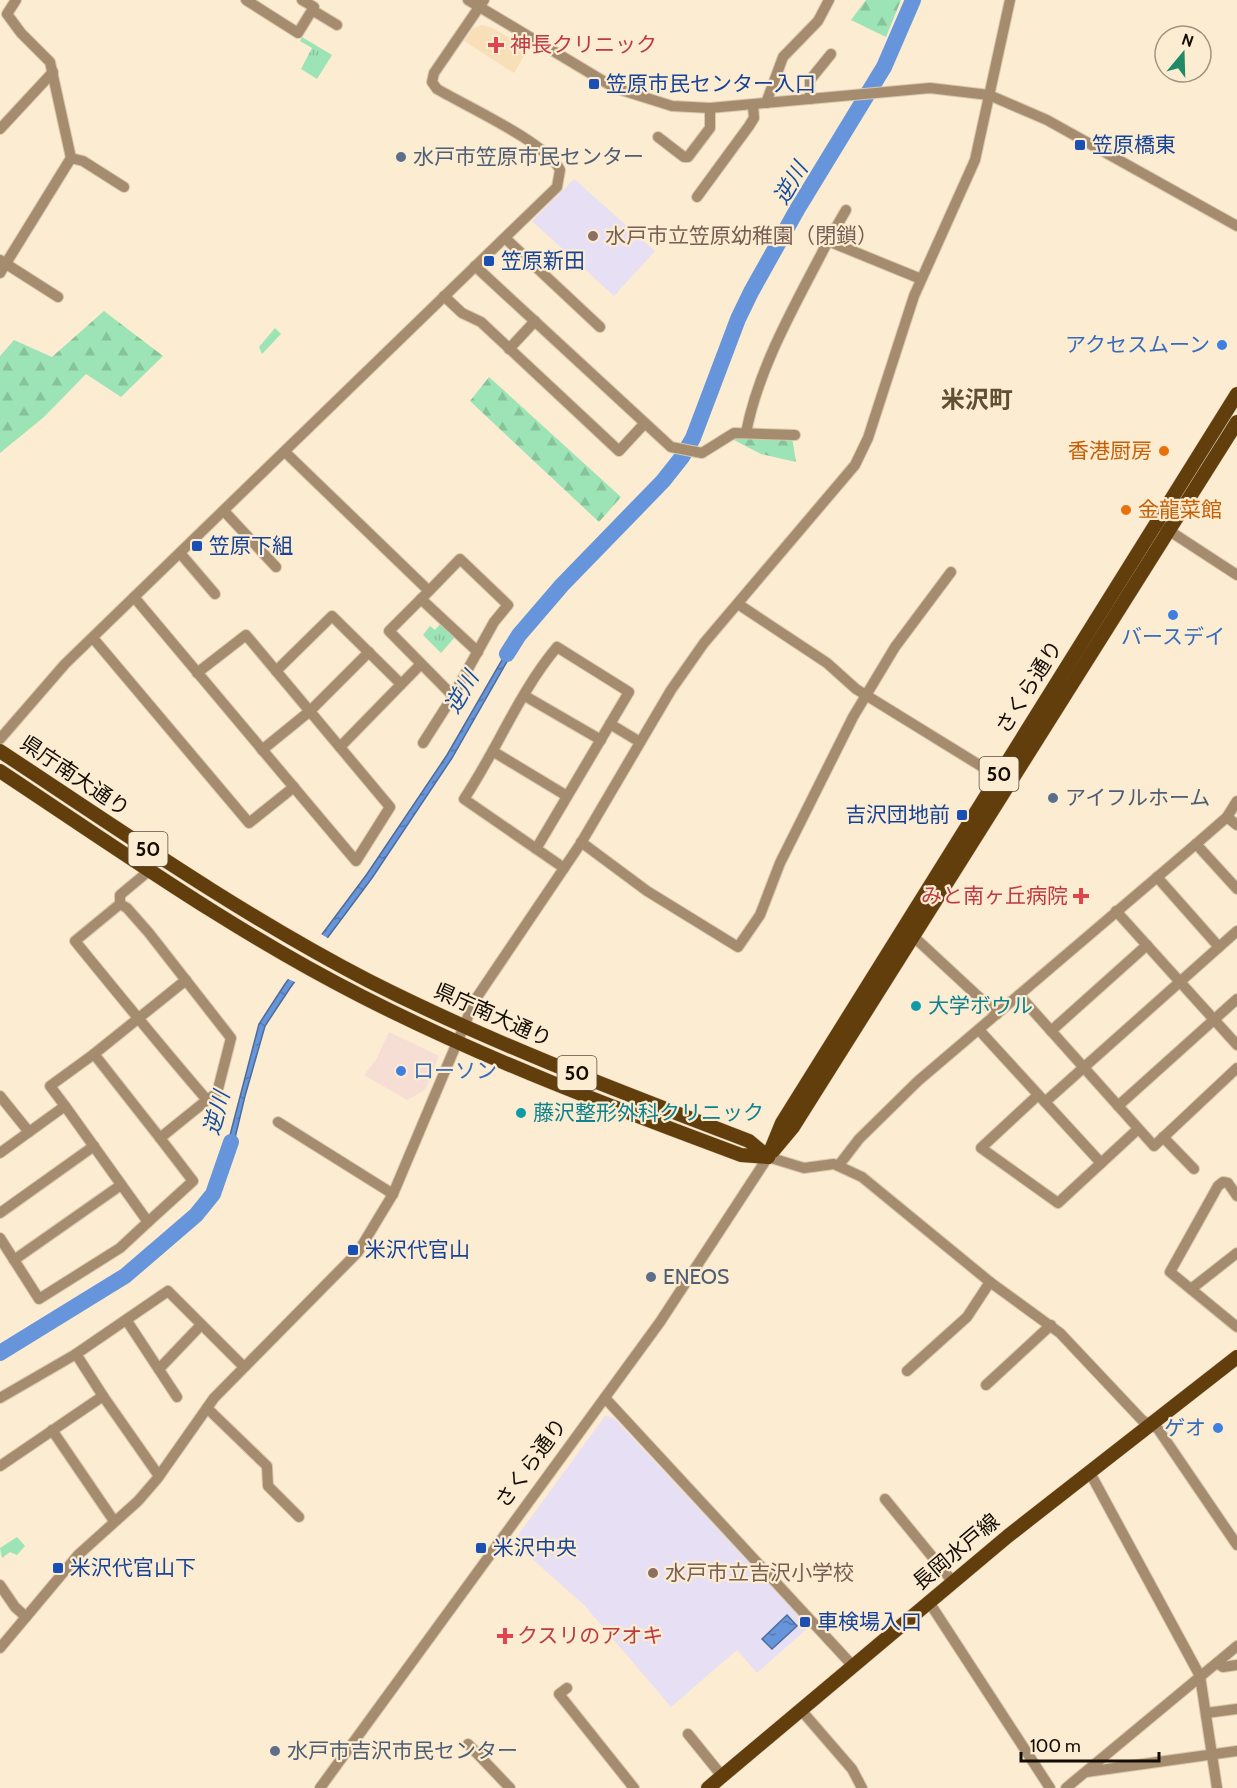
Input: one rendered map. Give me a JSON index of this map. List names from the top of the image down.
{
  "streets": {
    "main road": [
      "さくら通り",
      "50",
      "県庁南大通り",
      "長岡水戸線"
    ]
  },
  "crossings": [
    ["さくら通り", "県庁南大通り"]
  ],
  "districts": ["米沢町"],
  "water": ["逆川"],
  "places": {
    "health": ["神長クリニック", "みと南ヶ丘病院", "クスリのアオキ"],
    "transit": [
      "笠原市民センター入口",
      "笠原橋東",
      "笠原新田",
      "笠原下組",
      "吉沢団地前",
      "米沢代官山",
      "米沢中央",
      "米沢代官山下",
      "車検場入口"
    ],
    "other": [
      "水戸市笠原市民センター",
      "水戸市立笠原幼稚園（閉鎖）",
      "アクセスムーン",
      "香港厨房",
      "金龍菜館",
      "バースデイ",
      "アイフルホーム",
      "大学ボウル",
      "ローソン",
      "藤沢整形外科クリニック",
      "ENEOS",
      "ゲオ",
      "水戸市立吉沢小学校",
      "水戸市吉沢市民センター"
    ]
  },
  "scale_bar": "100 m",
  "north": "top"
}
